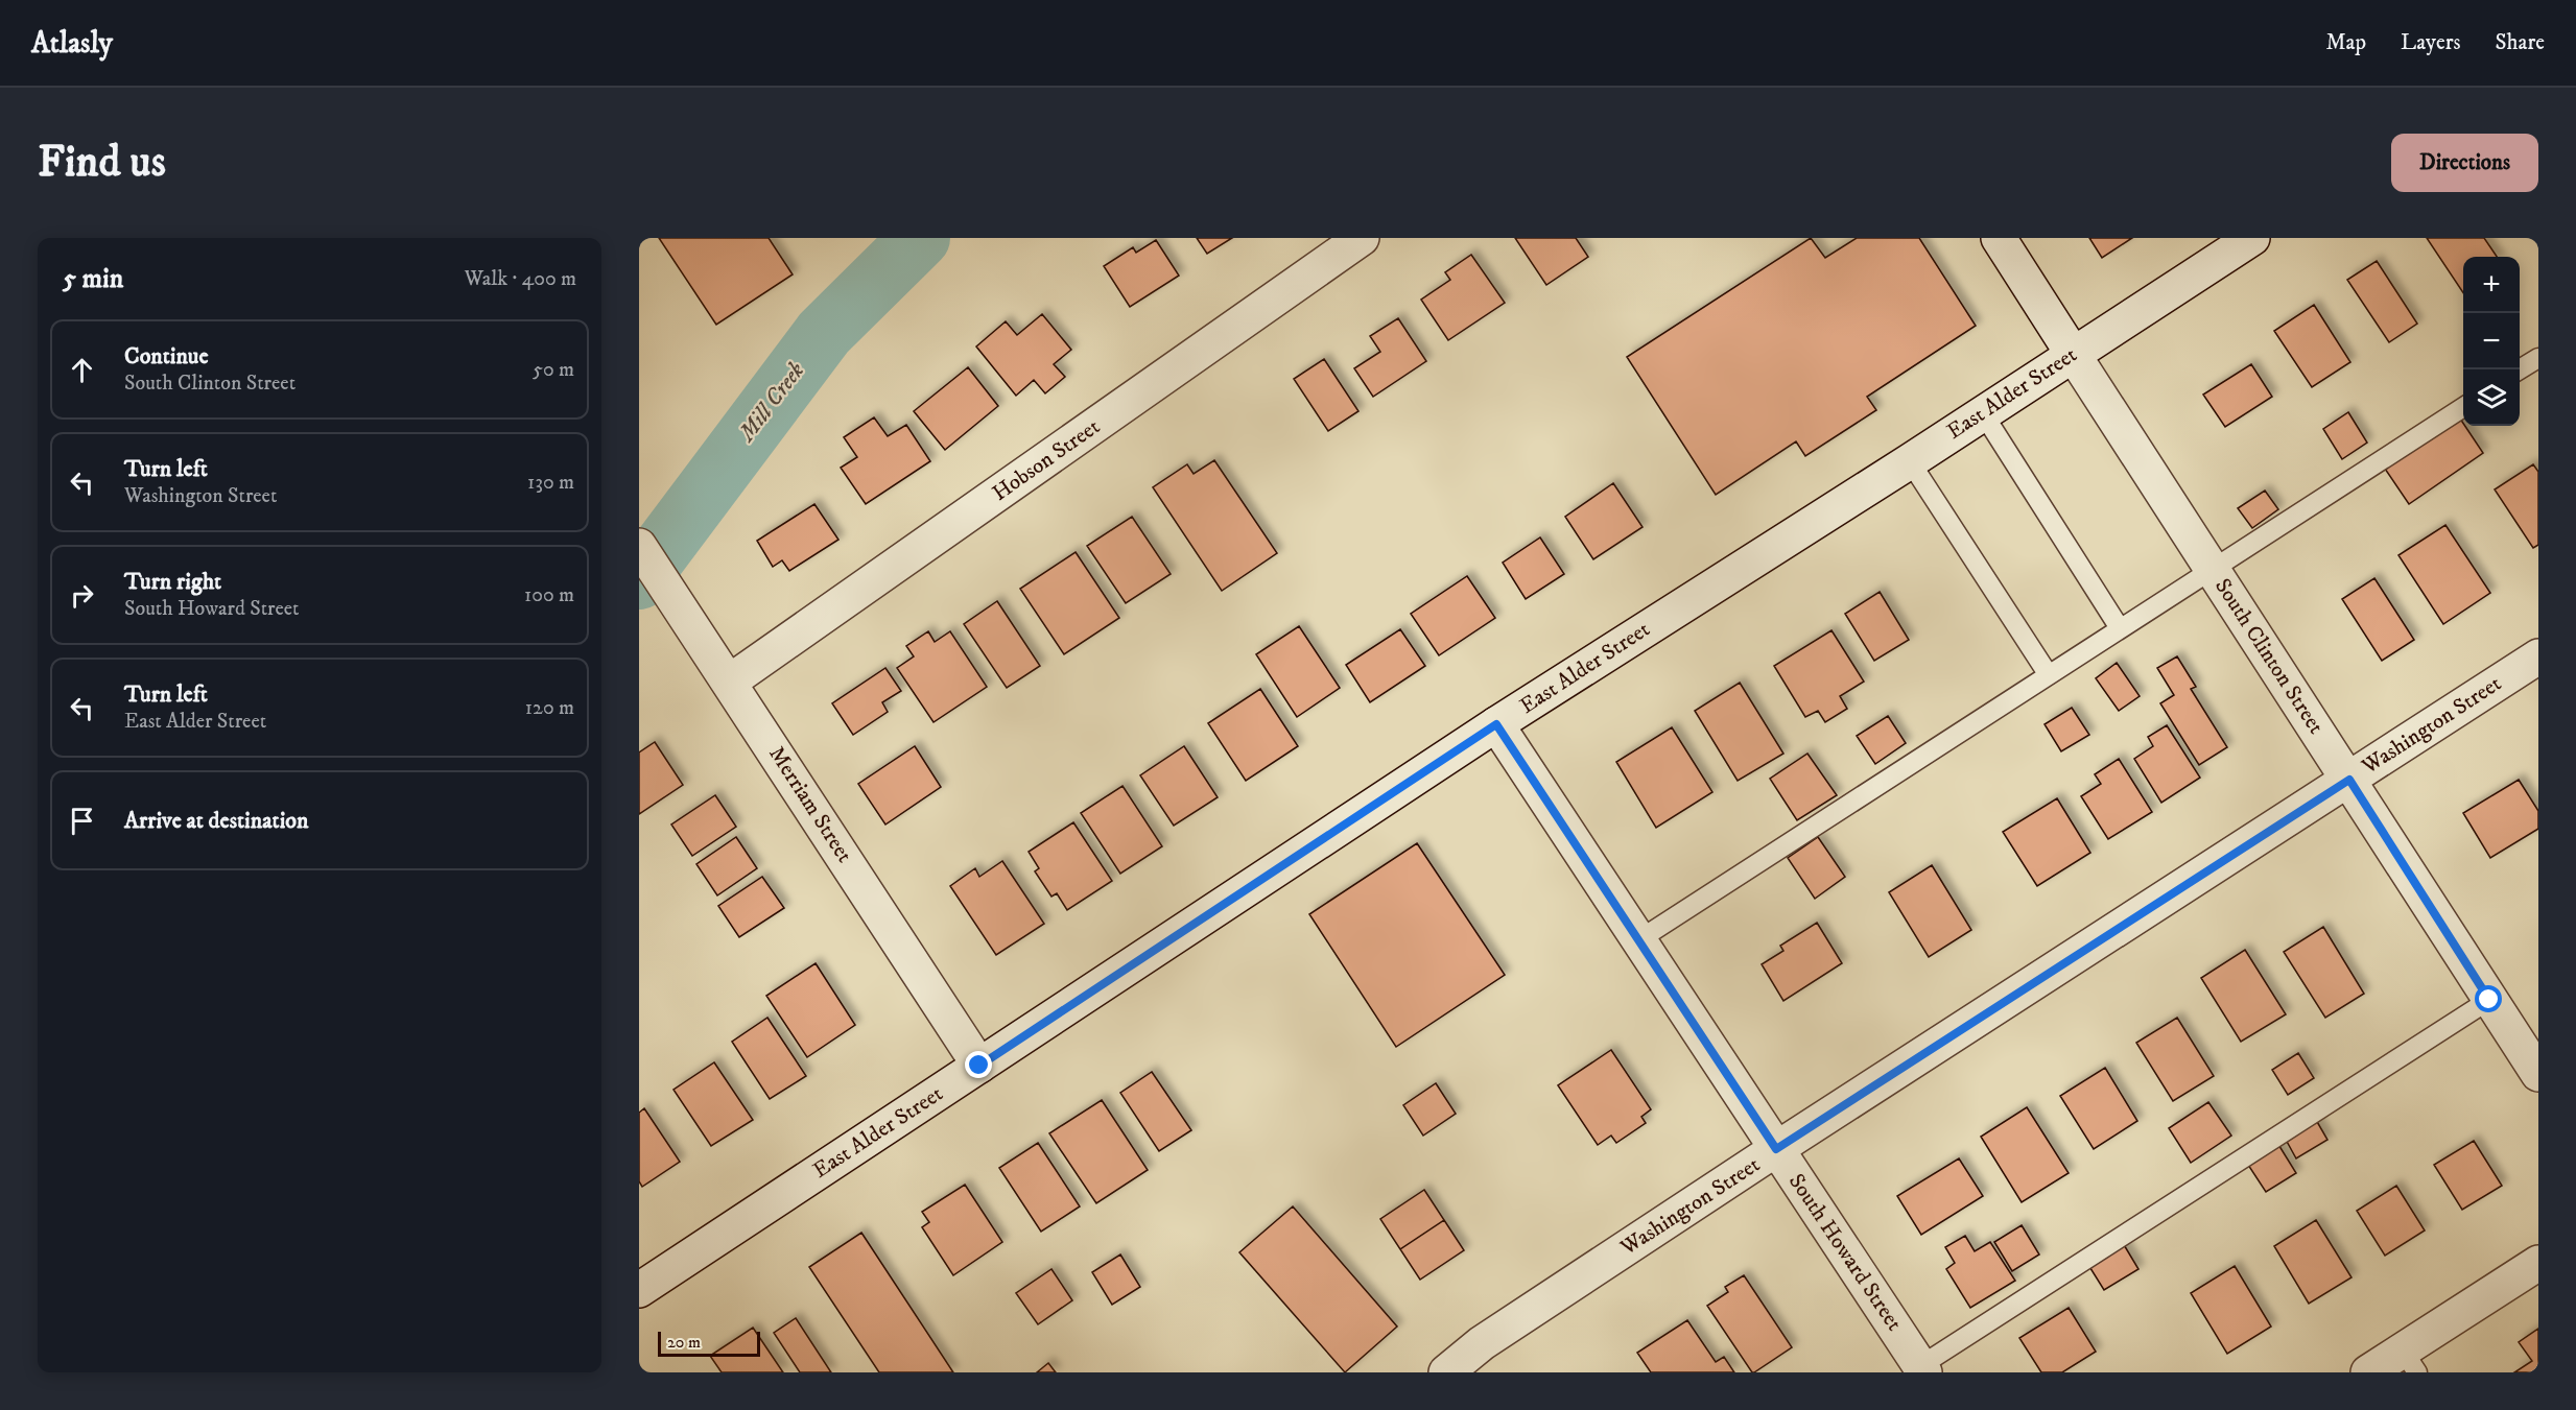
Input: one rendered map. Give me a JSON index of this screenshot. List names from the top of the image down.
{
  "streets": {
    "street": [
      "East Alder Street",
      "Hobson Street",
      "South Clinton Street",
      "Washington Street",
      "Merriam Street",
      "South Howard Street"
    ]
  },
  "crossings": [
    ["East Alder Street", "South Clinton Street"],
    ["East Alder Street", "Merriam Street"],
    ["East Alder Street", "South Howard Street"],
    ["Hobson Street", "Merriam Street"],
    ["South Clinton Street", "Washington Street"],
    ["Washington Street", "South Howard Street"]
  ],
  "water": ["Mill Creek"],
  "scale_bar": "20 m",
  "page": {
    "header": "Atlasly",
    "nav": ["Map", "Layers", "Share"],
    "buttons": "Directions",
    "title": "Find us",
    "heading": ["5 min", "Walk · 400 m"],
    "map_buttons": ["+", "−"],
    "list": [
      ["Continue", "South Clinton Street", "50 m"],
      ["Turn left", "Washington Street", "130 m"],
      ["Turn right", "South Howard Street", "100 m"],
      ["Turn left", "East Alder Street", "120 m"],
      "Arrive at destination"
    ],
    "scale": "20 m"
  }
}
